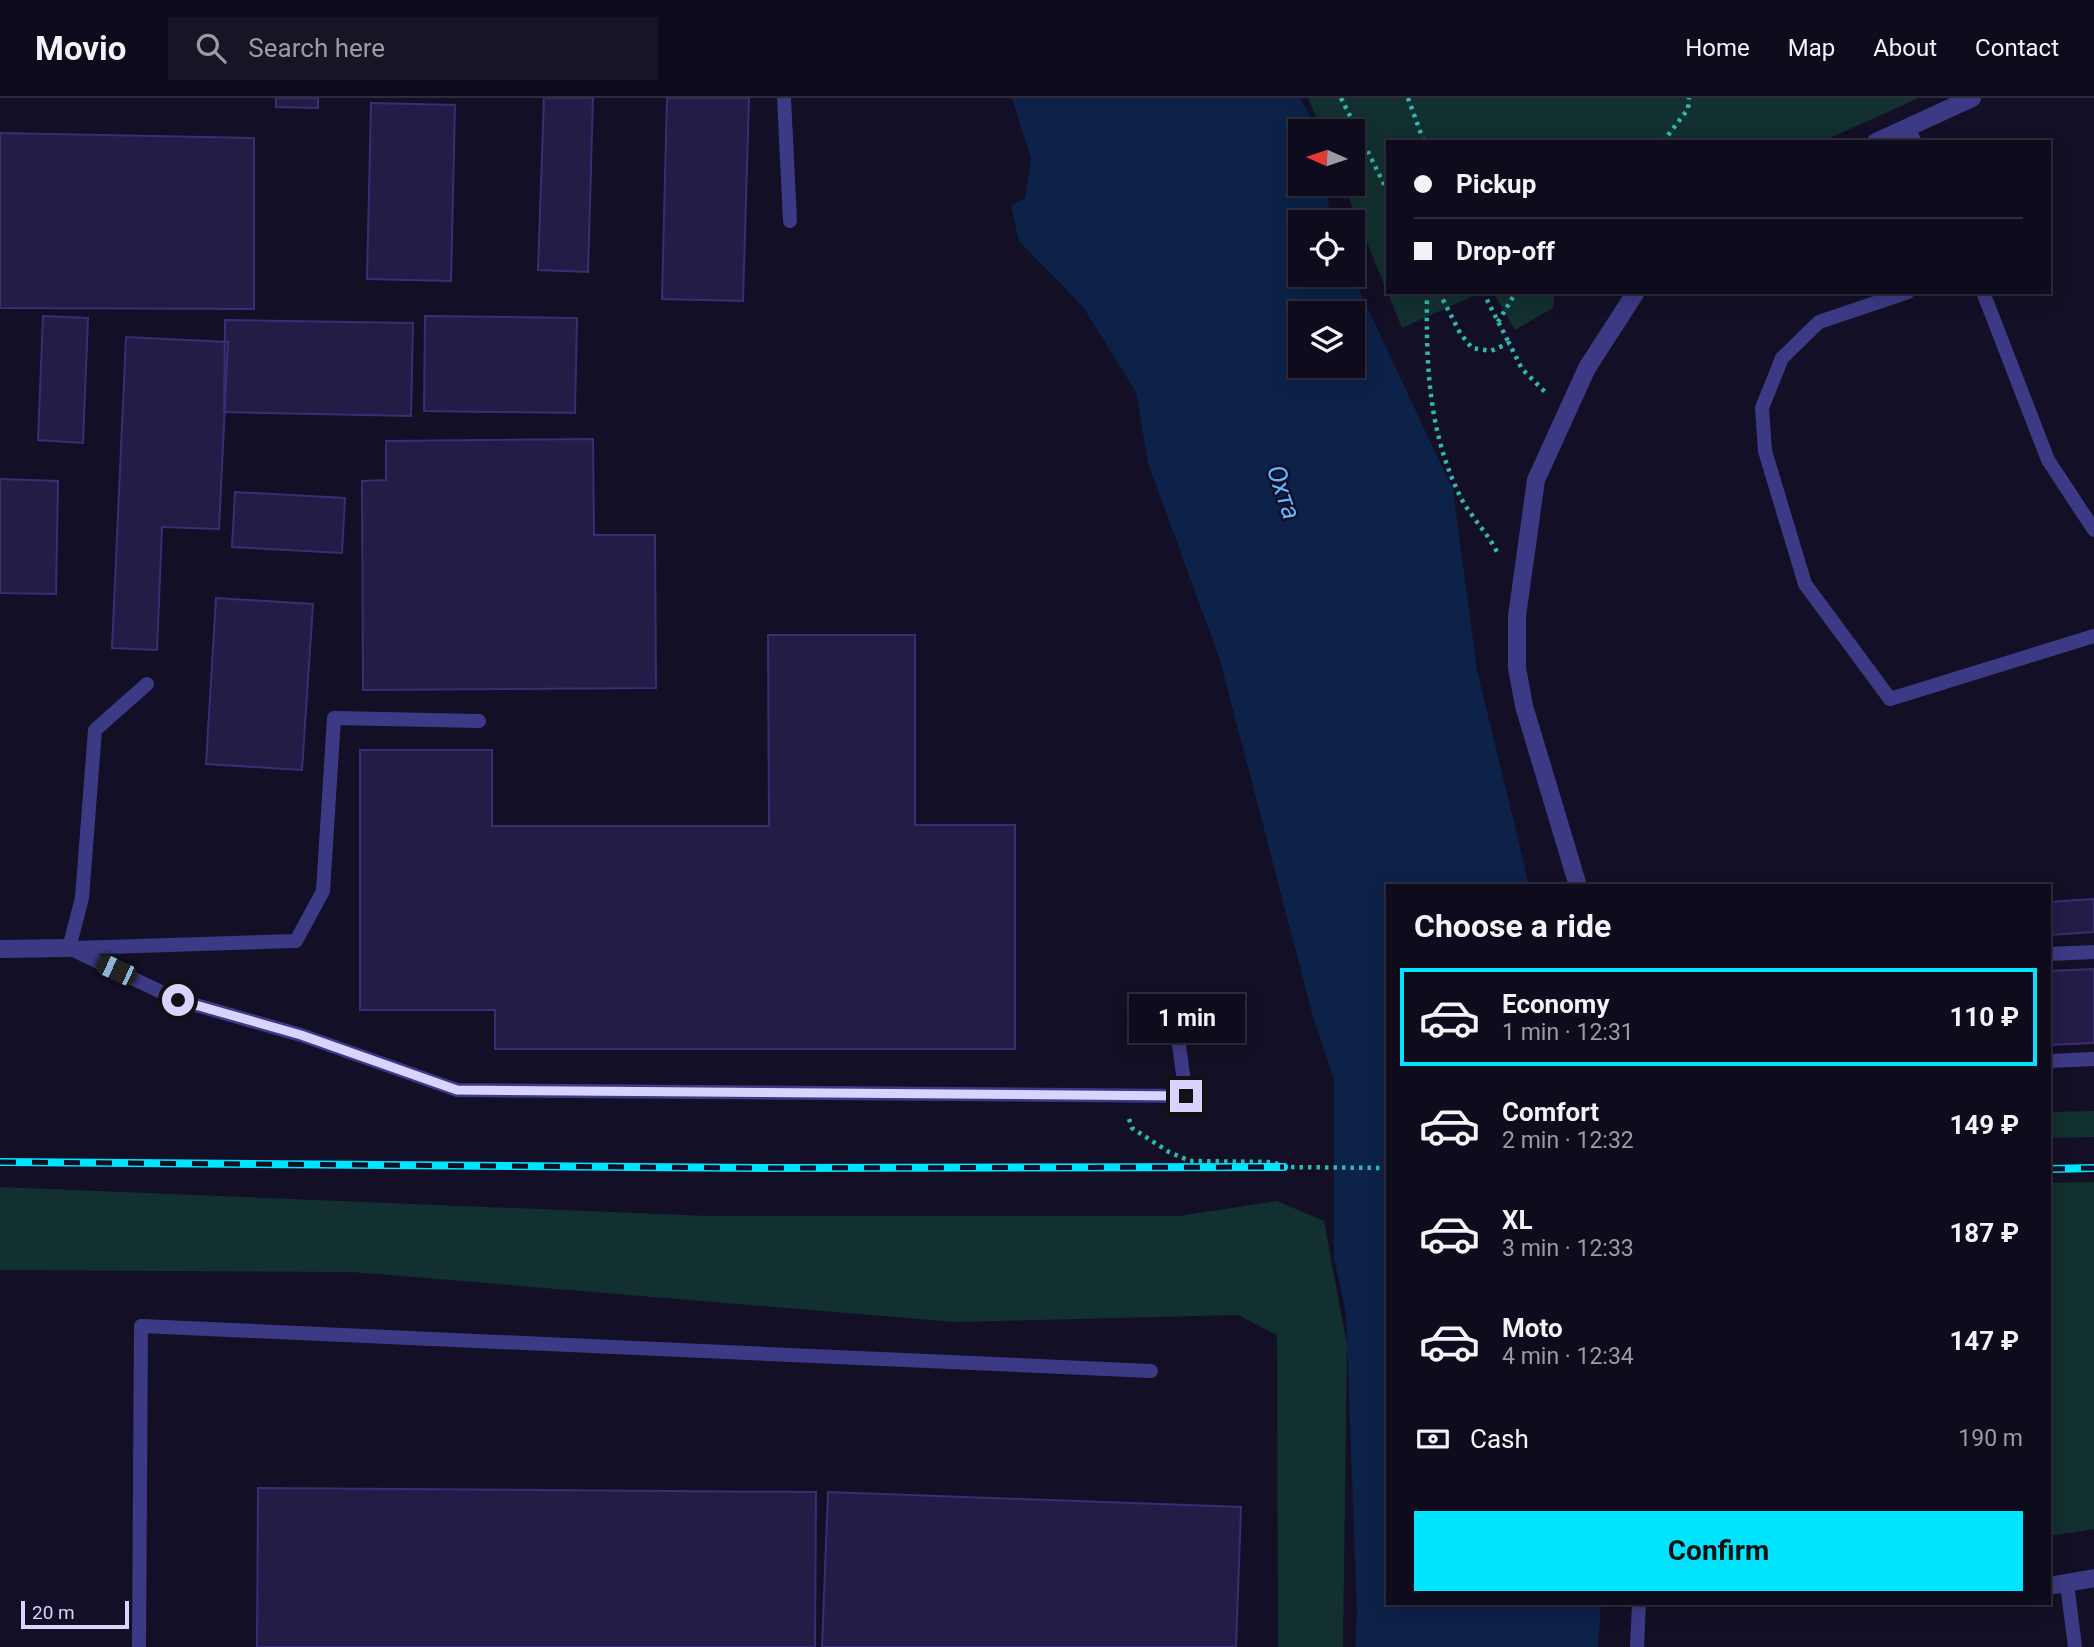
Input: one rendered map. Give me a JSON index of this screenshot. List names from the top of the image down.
{
  "water": ["Охта"],
  "scale_bar": "20 m",
  "north": "left",
  "page": {
    "header": "Movio",
    "search": "Search here",
    "nav": [
      "Home",
      "Map",
      "About",
      "Contact"
    ],
    "banner": ["Pickup", "Drop-off"],
    "heading": "Choose a ride",
    "list": [
      {
        "name": "Economy",
        "note": "1 min · 12:31",
        "value": "110 ₽"
      },
      {
        "name": "Comfort",
        "note": "2 min · 12:32",
        "value": "149 ₽"
      },
      {
        "name": "XL",
        "note": "3 min · 12:33",
        "value": "187 ₽"
      },
      {
        "name": "Moto",
        "note": "4 min · 12:34",
        "value": "147 ₽"
      }
    ],
    "bubble": "1 min",
    "pay": ["Cash", "190 m"],
    "buttons": "Confirm",
    "scale": "20 m"
  }
}
